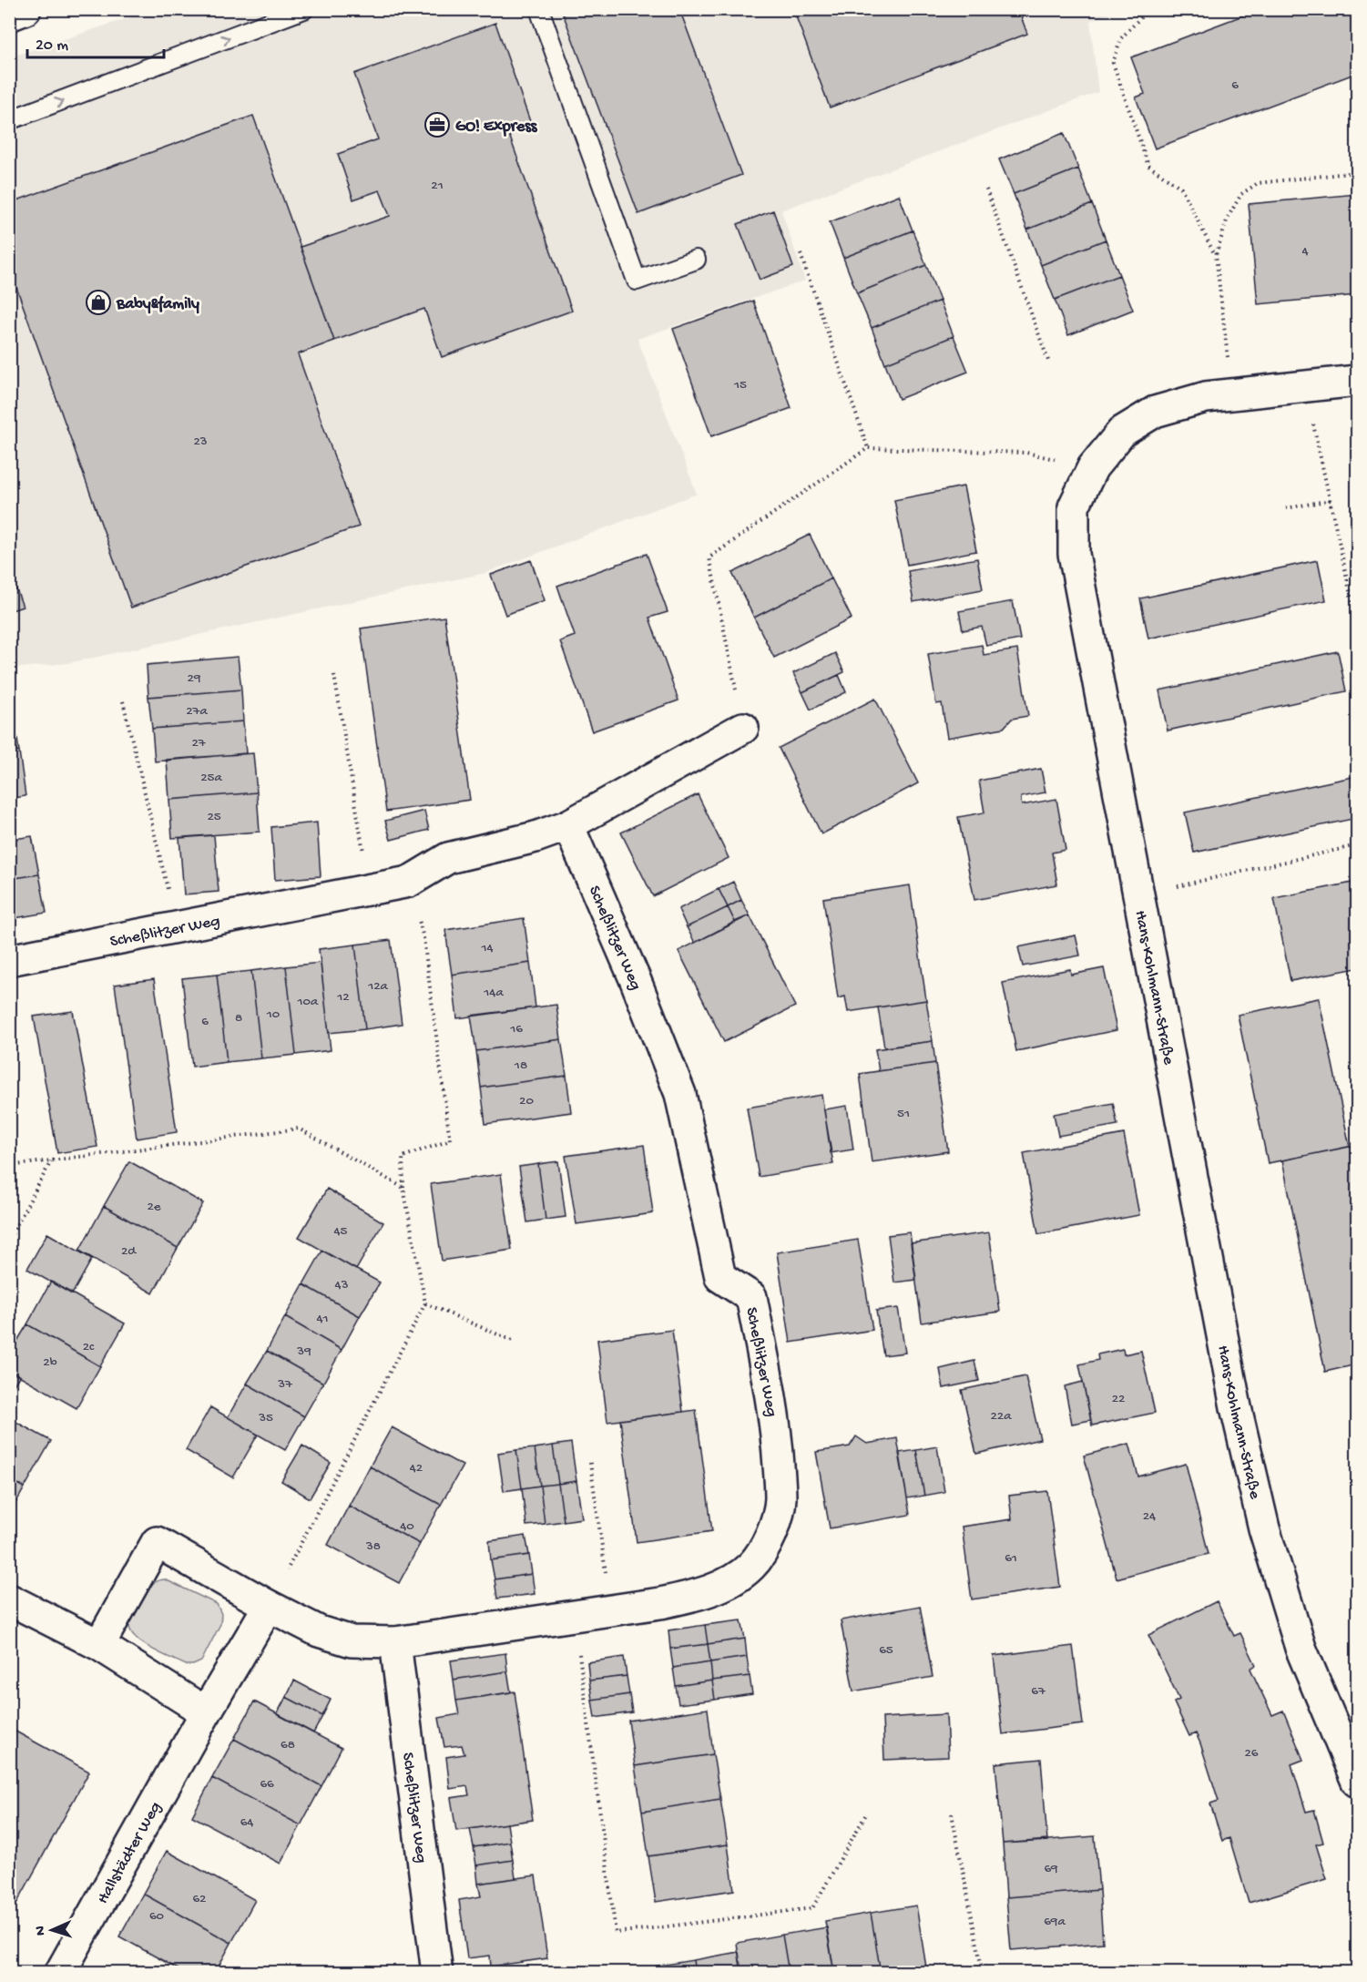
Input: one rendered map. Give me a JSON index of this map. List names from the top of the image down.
{
  "streets": {
    "street": ["Scheßlitzer Weg", "Hans-Kohlmann-Straße", "Hallstädter Weg"]
  },
  "crossings": [
    ["Scheßlitzer Weg", "Hallstädter Weg"]
  ],
  "places": {
    "office": ["GO! Express"],
    "shop": ["Baby&family"]
  },
  "house_numbers": [
    "6",
    "21",
    "4",
    "15",
    "23",
    "29",
    "27a",
    "27",
    "25a",
    "25",
    "14",
    "12a",
    "14a",
    "12",
    "10a",
    "10",
    "8",
    "6",
    "16",
    "18",
    "20",
    "51",
    "2e",
    "45",
    "2d",
    "43",
    "41",
    "2c",
    "39",
    "2b",
    "37",
    "22",
    "22a",
    "35",
    "42",
    "24",
    "40",
    "38",
    "61",
    "65",
    "67",
    "68",
    "26",
    "66",
    "64",
    "69",
    "62",
    "60",
    "69a"
  ],
  "scale_bar": "20 m",
  "north": "left"
}
